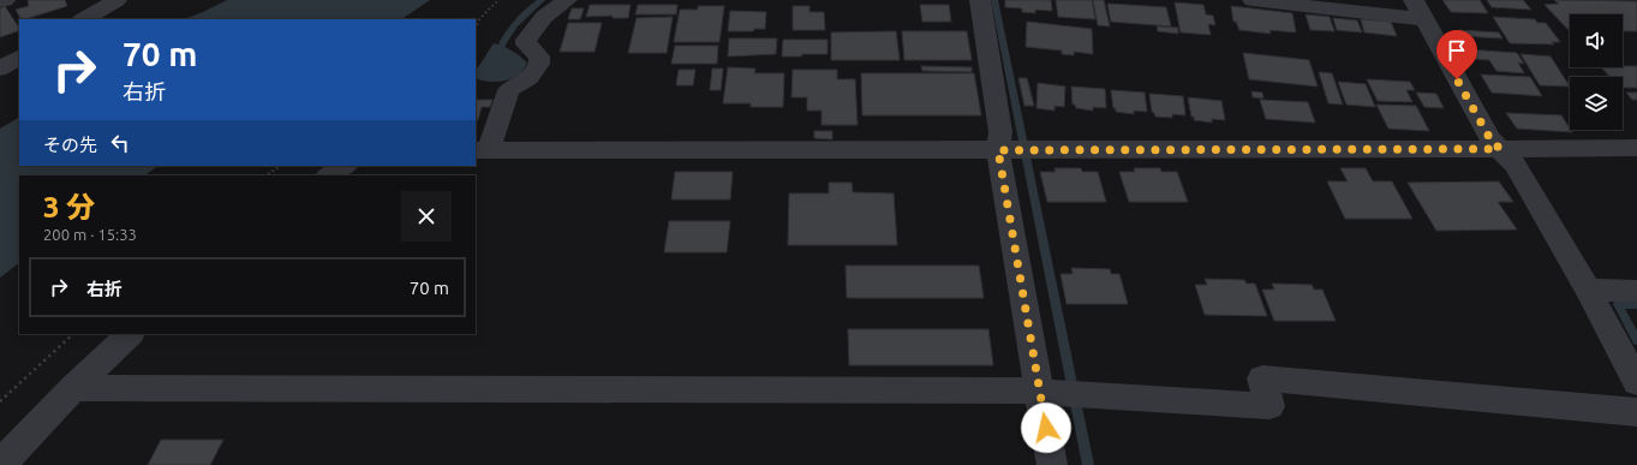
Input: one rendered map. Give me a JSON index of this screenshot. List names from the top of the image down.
{
  "page": {
    "turn": ["70 m", "右折"],
    "then": "その先",
    "heading": ["3 分", "200 m · 15:33"],
    "list": [
      {
        "name": "右折",
        "value": "70 m"
      }
    ]
  }
}
